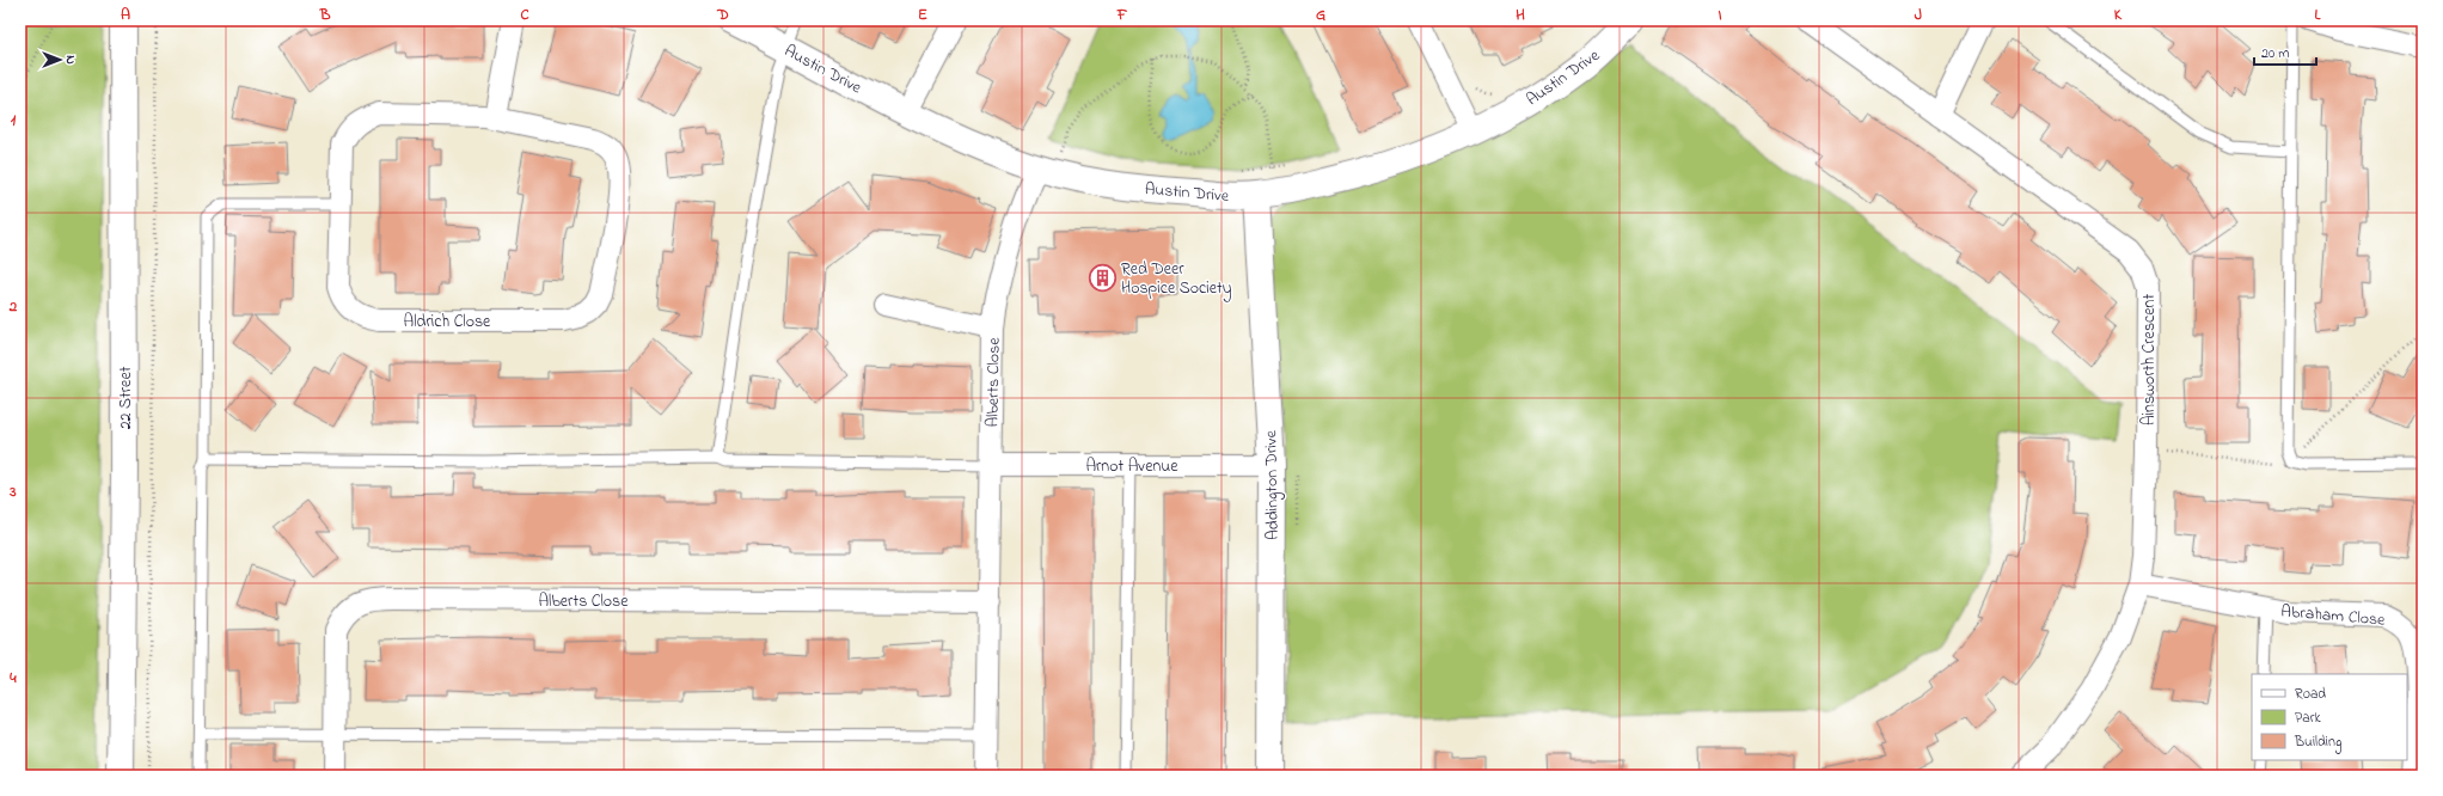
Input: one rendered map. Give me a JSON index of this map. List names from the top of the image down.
{
  "streets": {
    "street": [
      "Austin Drive",
      "Aldrich Close",
      "Ainsworth Crescent",
      "Alberts Close",
      "22 Street",
      "Arnot Avenue",
      "Addington Drive",
      "Abraham Close"
    ]
  },
  "crossings": [
    ["Austin Drive", "Alberts Close"],
    ["Austin Drive", "Addington Drive"],
    ["Ainsworth Crescent", "Abraham Close"],
    ["Alberts Close", "Arnot Avenue"],
    ["Arnot Avenue", "Addington Drive"]
  ],
  "places": {
    "building": ["Red Deer Hospice Society"]
  },
  "legend": ["Road", "Park", "Building"],
  "scale_bar": "20 m",
  "north": "right",
  "grid": {
    "columns": [
      "A",
      "B",
      "C",
      "D",
      "E",
      "F",
      "G",
      "H",
      "I",
      "J",
      "K",
      "L"
    ],
    "rows": [
      "1",
      "2",
      "3",
      "4"
    ]
  }
}
